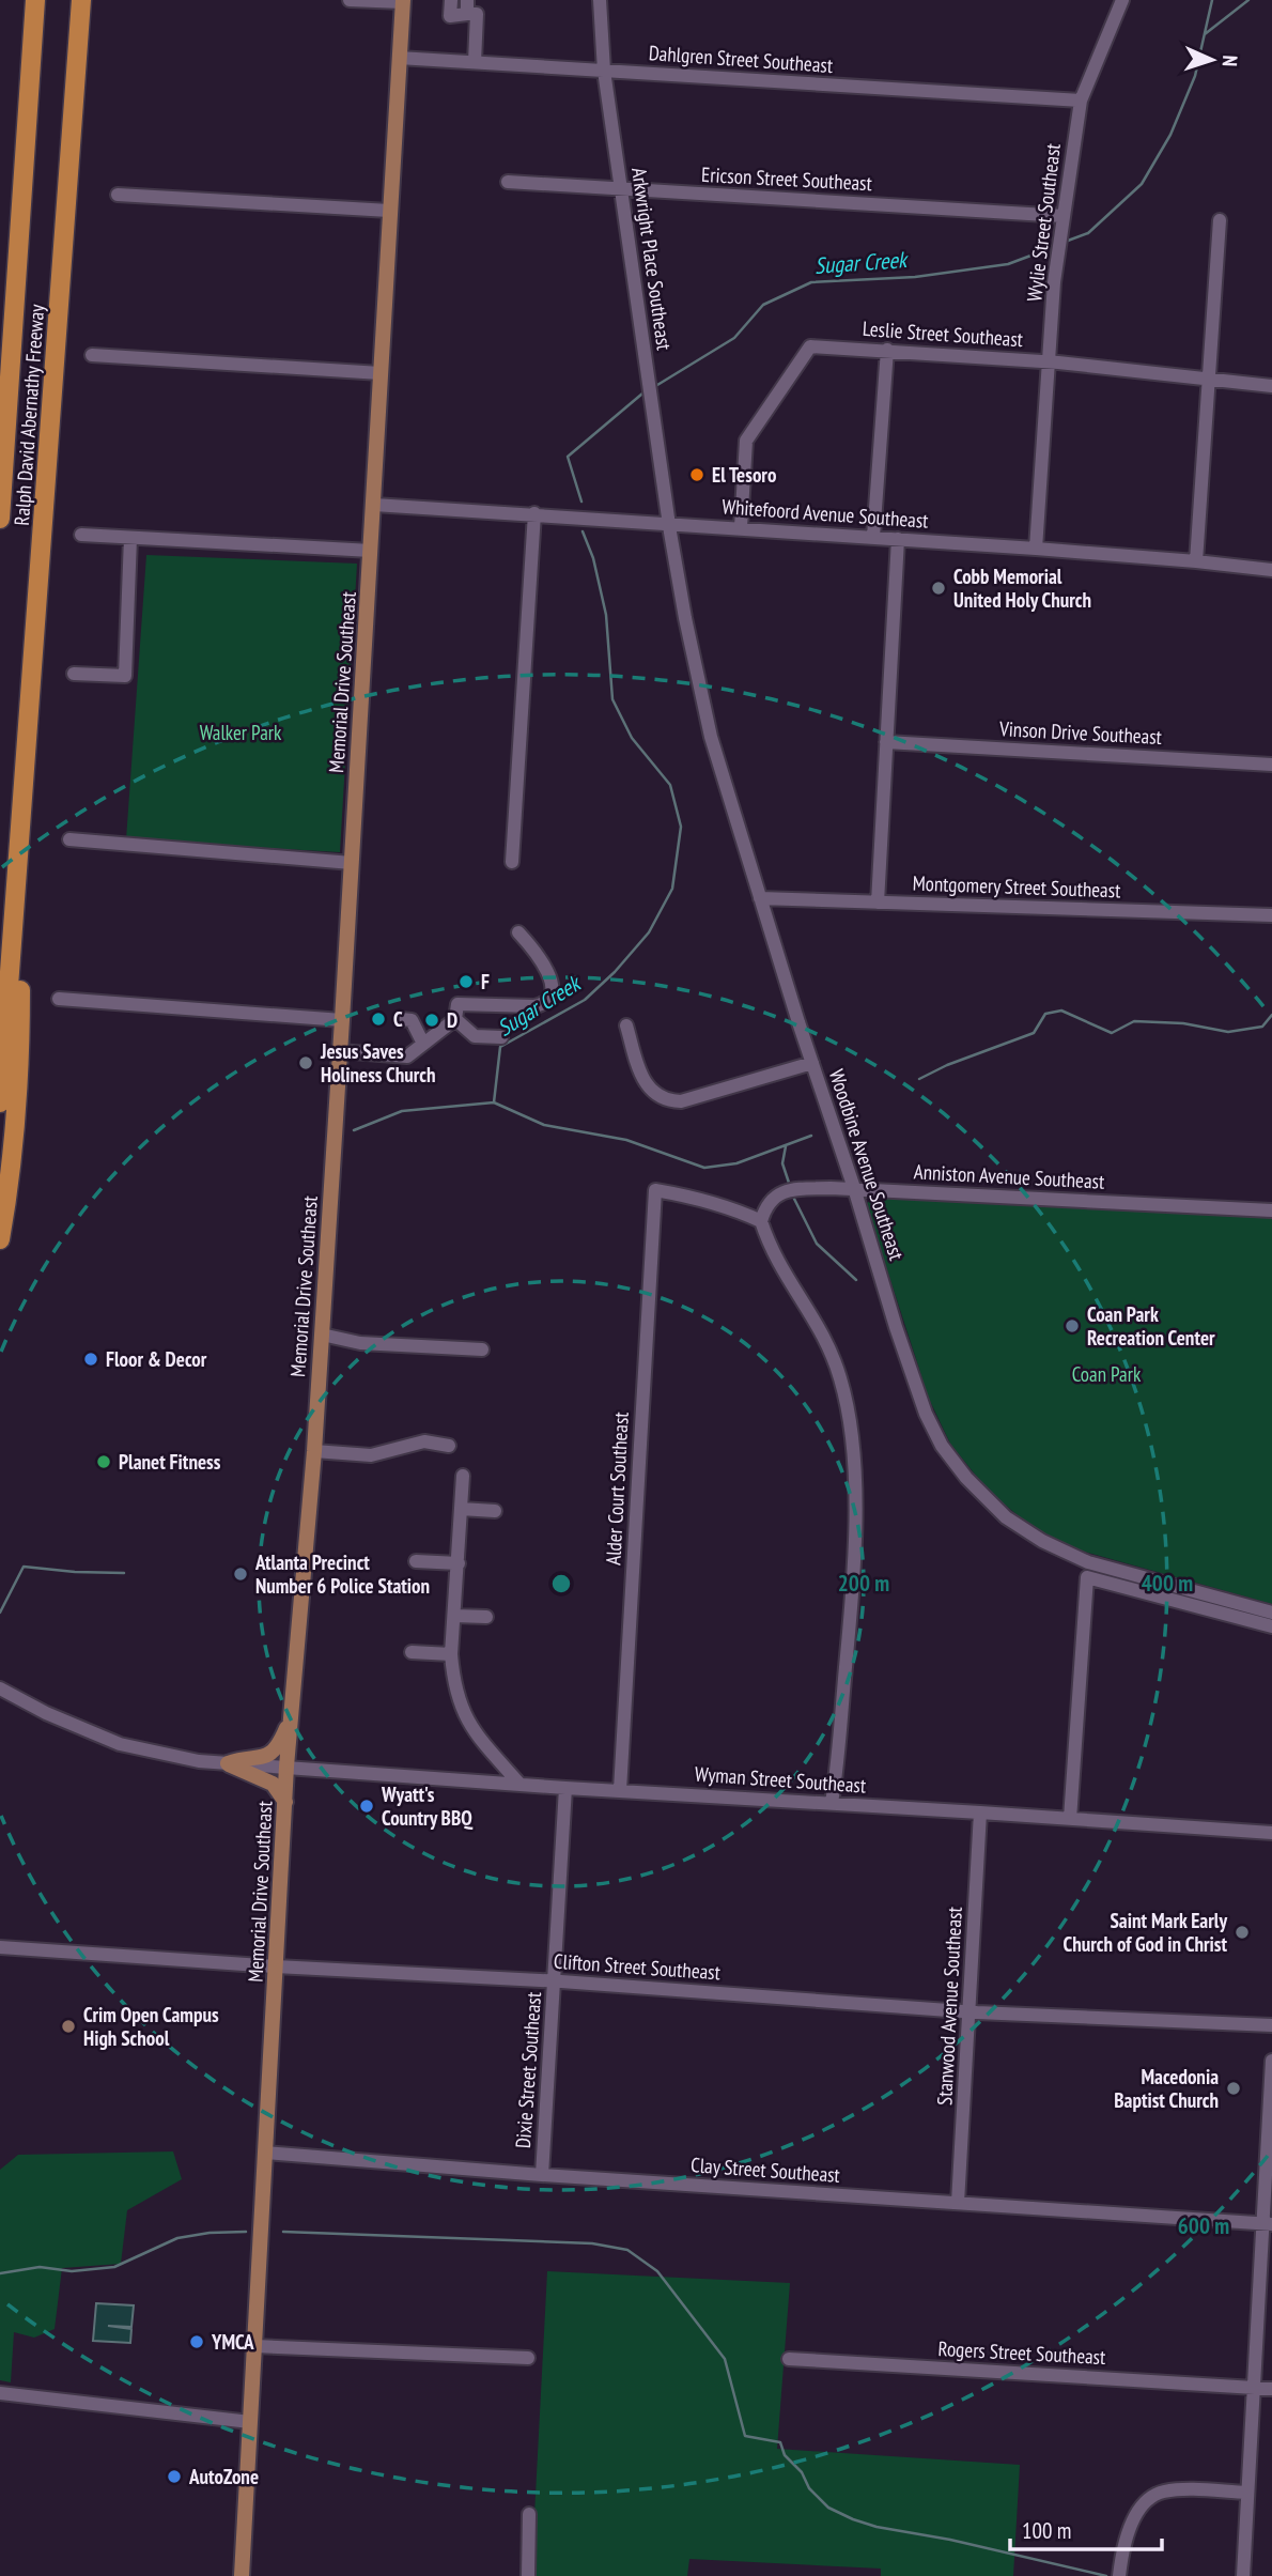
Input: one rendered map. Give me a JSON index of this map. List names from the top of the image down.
{
  "streets": {
    "highway": ["Ralph David Abernathy Freeway"],
    "main road": ["Memorial Drive Southeast"],
    "street": [
      "Dahlgren Street Southeast",
      "Ericson Street Southeast",
      "Wylie Street Southeast",
      "Arkwright Place Southeast",
      "Leslie Street Southeast",
      "Whitefoord Avenue Southeast",
      "Vinson Drive Southeast",
      "Montgomery Street Southeast",
      "Woodbine Avenue Southeast",
      "Anniston Avenue Southeast",
      "Alder Court Southeast",
      "Wyman Street Southeast",
      "Clifton Street Southeast",
      "Stanwood Avenue Southeast",
      "Dixie Street Southeast",
      "Clay Street Southeast",
      "Rogers Street Southeast"
    ]
  },
  "crossings": [
    ["Dahlgren Street Southeast", "Wylie Street Southeast"],
    ["Dahlgren Street Southeast", "Arkwright Place Southeast"],
    ["Dahlgren Street Southeast", "Memorial Drive Southeast"],
    ["Ericson Street Southeast", "Wylie Street Southeast"],
    ["Ericson Street Southeast", "Arkwright Place Southeast"],
    ["Wylie Street Southeast", "Leslie Street Southeast"],
    ["Wylie Street Southeast", "Whitefoord Avenue Southeast"],
    ["Arkwright Place Southeast", "Whitefoord Avenue Southeast"],
    ["Arkwright Place Southeast", "Woodbine Avenue Southeast"],
    ["Leslie Street Southeast", "Whitefoord Avenue Southeast"],
    ["Whitefoord Avenue Southeast", "Memorial Drive Southeast"],
    ["Whitefoord Avenue Southeast", "Woodbine Avenue Southeast"],
    ["Memorial Drive Southeast", "Wyman Street Southeast"],
    ["Memorial Drive Southeast", "Clifton Street Southeast"],
    ["Memorial Drive Southeast", "Clay Street Southeast"],
    ["Montgomery Street Southeast", "Woodbine Avenue Southeast"],
    ["Woodbine Avenue Southeast", "Anniston Avenue Southeast"],
    ["Anniston Avenue Southeast", "Alder Court Southeast"],
    ["Alder Court Southeast", "Wyman Street Southeast"],
    ["Wyman Street Southeast", "Stanwood Avenue Southeast"],
    ["Wyman Street Southeast", "Dixie Street Southeast"],
    ["Clifton Street Southeast", "Stanwood Avenue Southeast"],
    ["Clifton Street Southeast", "Dixie Street Southeast"],
    ["Stanwood Avenue Southeast", "Clay Street Southeast"],
    ["Dixie Street Southeast", "Clay Street Southeast"]
  ],
  "water": ["Sugar Creek"],
  "parks": ["Walker Park", "Coan Park"],
  "places": [
    "El Tesoro",
    "Cobb Memorial United Holy Church",
    "F",
    "C",
    "D",
    "Jesus Saves Holiness Church",
    "Coan Park Recreation Center",
    "Floor & Decor",
    "Planet Fitness",
    "Atlanta Precinct Number 6 Police Station",
    "Wyatt's Country BBQ",
    "Saint Mark Early Church of God in Christ",
    "Crim Open Campus High School",
    "Macedonia Baptist Church",
    "YMCA",
    "AutoZone"
  ],
  "scale_bar": "100 m",
  "north": "right",
  "rings": ["200 m", "400 m", "600 m"]
}
